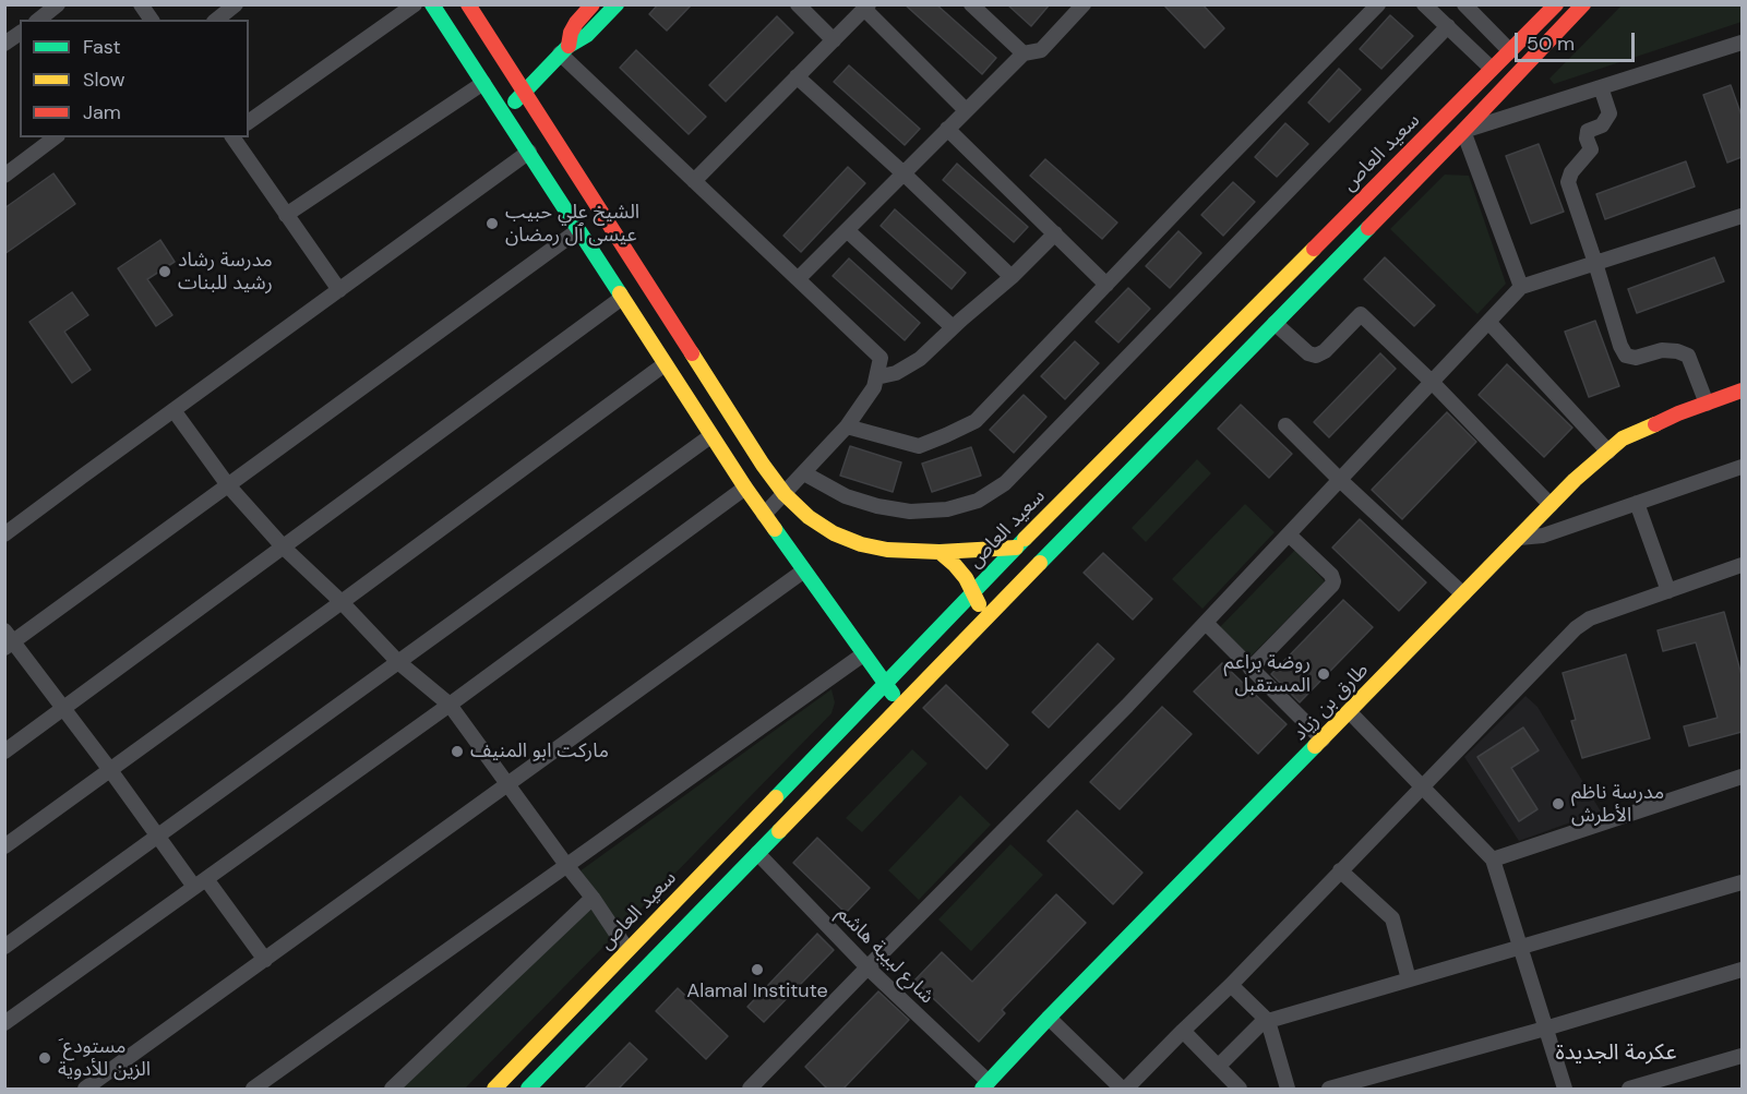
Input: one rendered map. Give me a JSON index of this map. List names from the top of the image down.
{
  "streets": {
    "main road": ["سعيد العاص", "طارق بن زياد"],
    "street": ["شارع لبيبة هاشم"]
  },
  "crossings": [
    ["طارق بن زياد", "شارع لبيبة هاشم"]
  ],
  "districts": ["عكرمة الجديدة"],
  "places": [
    "الشيخ علي حبيب عيسى ٱل رمضان",
    "مدرسة رشاد رشيد للبنات",
    "روضة براعم المستقبل",
    "ماركت ابو المنيف",
    "مدرسة ناظم الأطرش",
    "Alamal Institute",
    "َ مستودع الزين للأدوية"
  ],
  "legend": ["Fast", "Slow", "Jam"],
  "scale_bar": "50 m"
}
